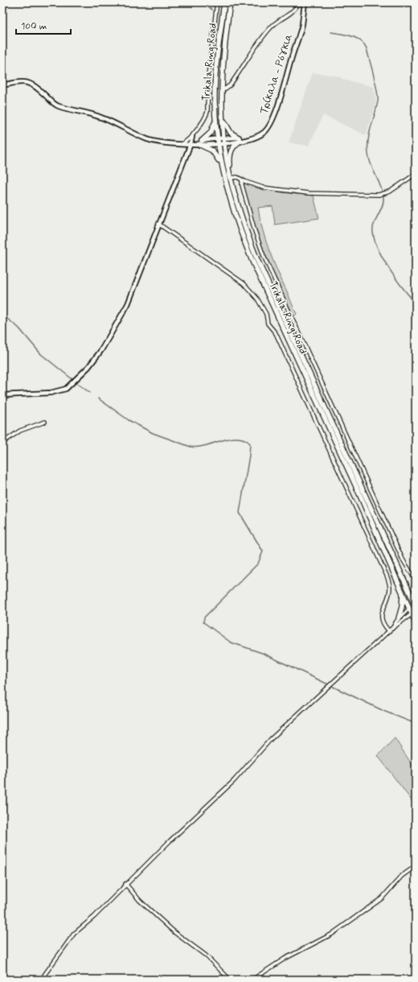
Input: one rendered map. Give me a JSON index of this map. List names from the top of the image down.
{
  "streets": {
    "main road": ["Trikala Ring Road"],
    "street": ["Τρίκαλα - Ρόγκια"]
  },
  "crossings": [
    ["Trikala Ring Road", "Τρίκαλα - Ρόγκια"]
  ],
  "scale_bar": "100 m"
}
